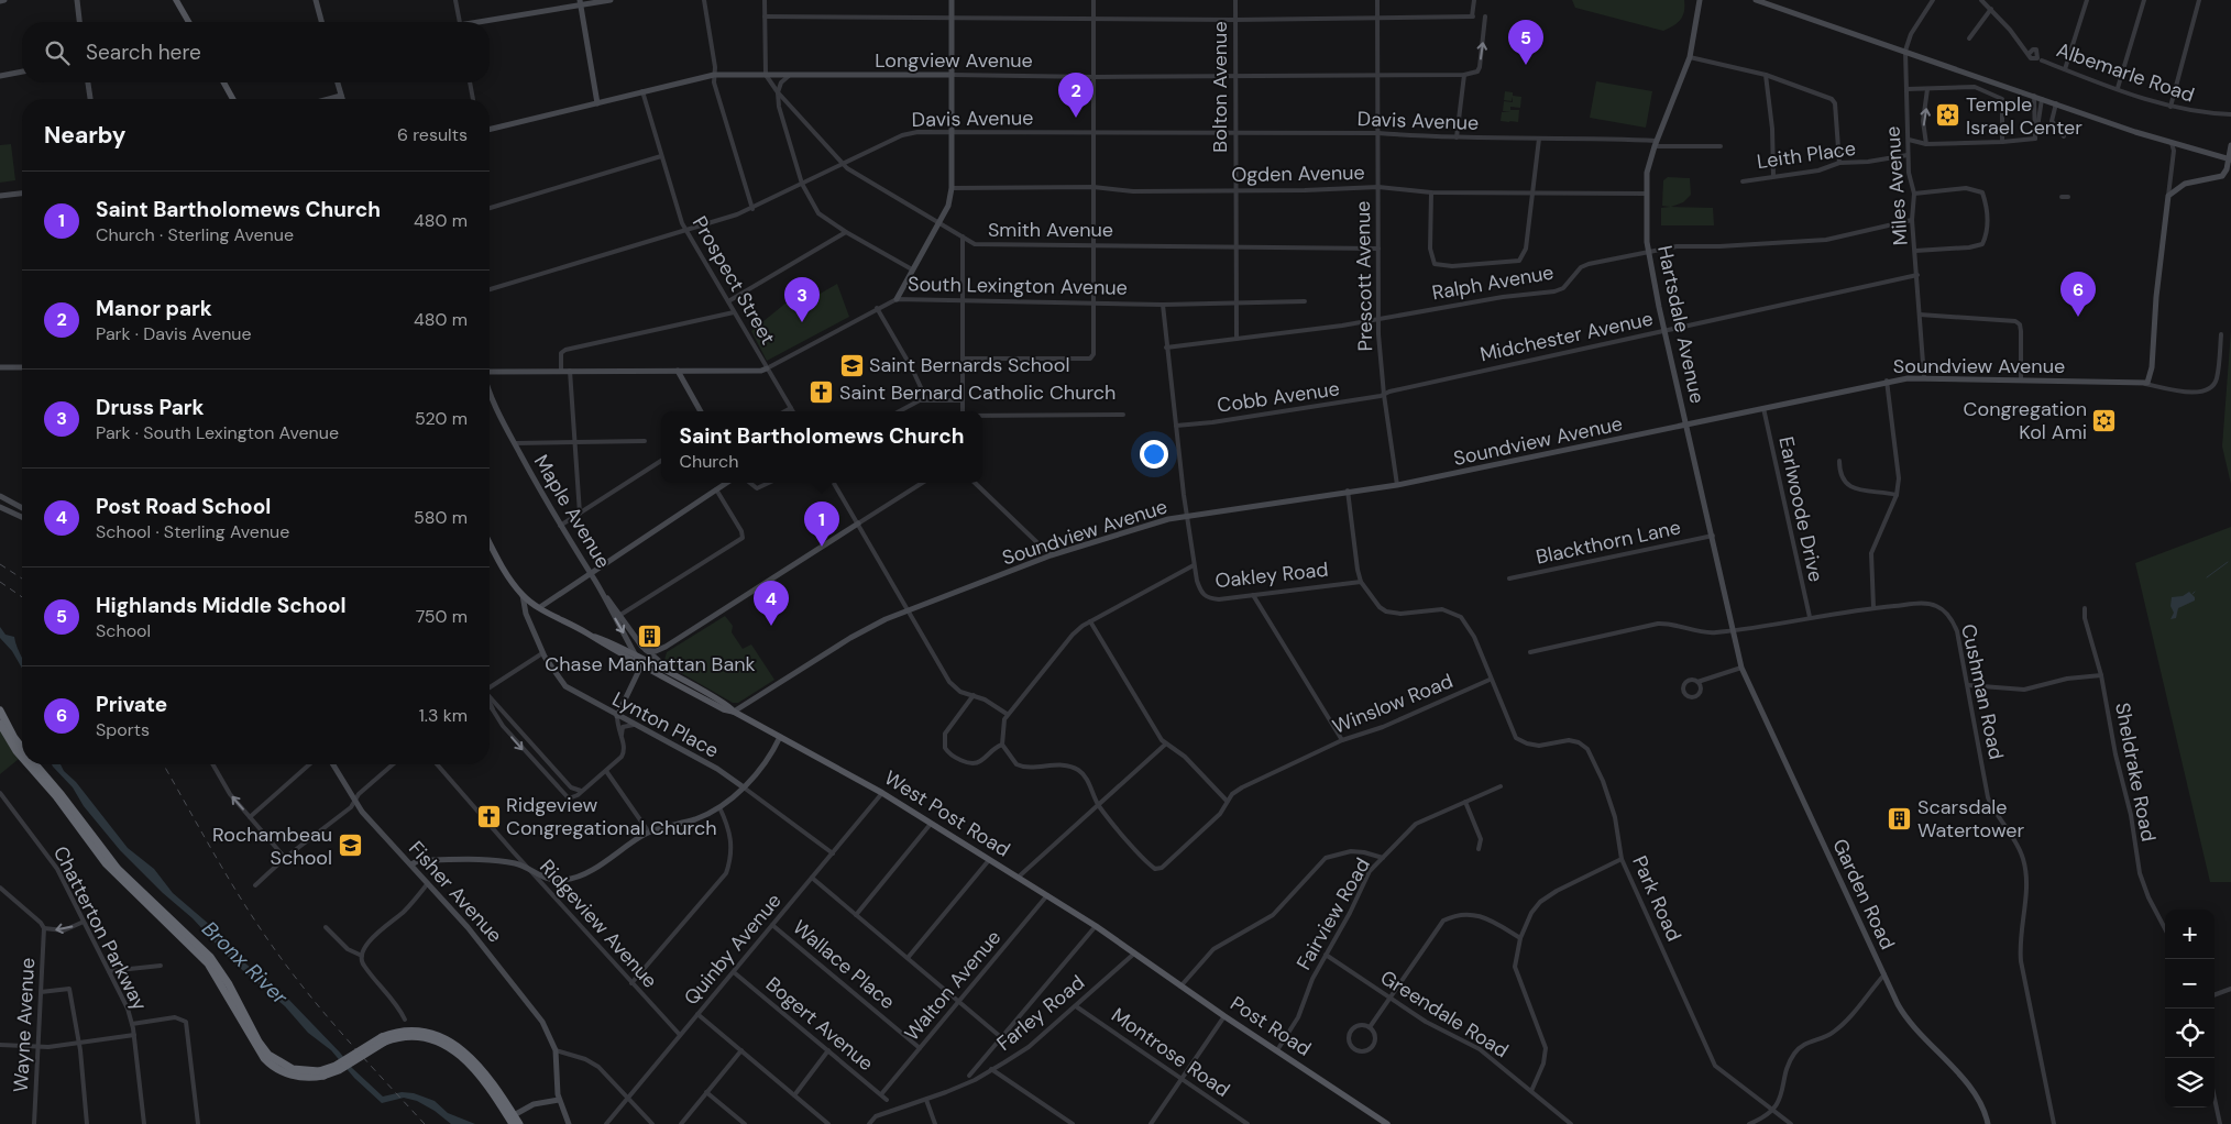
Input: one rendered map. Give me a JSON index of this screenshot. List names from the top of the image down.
{
  "streets": {
    "main road": ["West Post Road", "Post Road"],
    "street": [
      "Longview Avenue",
      "Albemarle Road",
      "Bolton Avenue",
      "Davis Avenue",
      "Leith Place",
      "Ogden Avenue",
      "Miles Avenue",
      "Smith Avenue",
      "Prescott Avenue",
      "Prospect Street",
      "Ralph Avenue",
      "South Lexington Avenue",
      "Hartsdale Avenue",
      "Midchester Avenue",
      "Soundview Avenue",
      "Cobb Avenue",
      "Earlwoode Drive",
      "Maple Avenue",
      "Blackthorn Lane",
      "Oakley Road",
      "Cushman Road",
      "Winslow Road",
      "Lynton Place",
      "Sheldrake Road",
      "Fisher Avenue",
      "Garden Road",
      "Park Road",
      "Fairview Road",
      "Ridgeview Avenue",
      "Chatterton Parkway",
      "Quinby Avenue",
      "Wallace Place",
      "Walton Avenue",
      "Farley Road",
      "Greendale Road",
      "Bogert Avenue",
      "Wayne Avenue",
      "Montrose Road"
    ]
  },
  "crossings": [
    ["Longview Avenue", "Bolton Avenue"],
    ["Longview Avenue", "Smith Avenue"],
    ["Longview Avenue", "Prescott Avenue"],
    ["Longview Avenue", "Prospect Street"],
    ["Bolton Avenue", "Davis Avenue"],
    ["Bolton Avenue", "Ogden Avenue"],
    ["Bolton Avenue", "Smith Avenue"],
    ["Bolton Avenue", "Ralph Avenue"],
    ["Bolton Avenue", "South Lexington Avenue"],
    ["Davis Avenue", "Smith Avenue"],
    ["Davis Avenue", "Prescott Avenue"],
    ["Davis Avenue", "Prospect Street"],
    ["Davis Avenue", "Hartsdale Avenue"],
    ["Leith Place", "Miles Avenue"],
    ["Ogden Avenue", "Prescott Avenue"],
    ["Ogden Avenue", "Hartsdale Avenue"],
    ["Miles Avenue", "Ralph Avenue"],
    ["Miles Avenue", "Midchester Avenue"],
    ["Miles Avenue", "Soundview Avenue"],
    ["Smith Avenue", "Prescott Avenue"],
    ["Prescott Avenue", "Ralph Avenue"],
    ["Prescott Avenue", "Midchester Avenue"],
    ["Prescott Avenue", "Soundview Avenue"],
    ["Prescott Avenue", "Cobb Avenue"],
    ["Prospect Street", "South Lexington Avenue"],
    ["Ralph Avenue", "Hartsdale Avenue"],
    ["Ralph Avenue", "Oakley Road"],
    ["South Lexington Avenue", "Oakley Road"],
    ["Hartsdale Avenue", "Midchester Avenue"],
    ["Hartsdale Avenue", "Soundview Avenue"],
    ["Hartsdale Avenue", "Blackthorn Lane"],
    ["Hartsdale Avenue", "Cushman Road"],
    ["Hartsdale Avenue", "Garden Road"],
    ["Midchester Avenue", "Cobb Avenue"],
    ["Soundview Avenue", "Earlwoode Drive"],
    ["Soundview Avenue", "Oakley Road"],
    ["Soundview Avenue", "West Post Road"],
    ["Cobb Avenue", "Oakley Road"],
    ["Earlwoode Drive", "Cushman Road"],
    ["Maple Avenue", "West Post Road"],
    ["Winslow Road", "Park Road"],
    ["Lynton Place", "West Post Road"],
    ["Lynton Place", "Quinby Avenue"],
    ["West Post Road", "Quinby Avenue"],
    ["West Post Road", "Walton Avenue"],
    ["West Post Road", "Farley Road"],
    ["West Post Road", "Post Road"],
    ["Fairview Road", "Greendale Road"],
    ["Fairview Road", "Post Road"],
    ["Ridgeview Avenue", "Quinby Avenue"],
    ["Quinby Avenue", "Wallace Place"],
    ["Quinby Avenue", "Bogert Avenue"],
    ["Wallace Place", "Walton Avenue"],
    ["Walton Avenue", "Bogert Avenue"],
    ["Farley Road", "Post Road"],
    ["Farley Road", "Montrose Road"]
  ],
  "water": ["Bronx River"],
  "places": {
    "synagogue": ["Temple Israel Center", "Congregation Kol Ami"],
    "school or university": ["Saint Bernards School", "Rochambeau School"],
    "church": ["Saint Bernard Catholic Church", "Ridgeview Congregational Church"],
    "building": ["Chase Manhattan Bank", "Scarsdale Watertower"]
  },
  "page": {
    "pins": [
      "5",
      "2",
      "6",
      "3",
      "1",
      "4"
    ],
    "search": "Search here",
    "heading": ["Nearby", "6 results"],
    "list": [
      {
        "mark": "1",
        "name": "Saint Bartholomews Church",
        "note": "Church · Sterling Avenue",
        "value": "480 m"
      },
      {
        "mark": "2",
        "name": "Manor park",
        "note": "Park · Davis Avenue",
        "value": "480 m"
      },
      {
        "mark": "3",
        "name": "Druss Park",
        "note": "Park · South Lexington Avenue",
        "value": "520 m"
      },
      {
        "mark": "4",
        "name": "Post Road School",
        "note": "School · Sterling Avenue",
        "value": "580 m"
      },
      {
        "mark": "5",
        "name": "Highlands Middle School",
        "note": "School",
        "value": "750 m"
      },
      {
        "mark": "6",
        "name": "Private",
        "note": "Sports",
        "value": "1.3 km"
      }
    ],
    "popup": ["Saint Bartholomews Church", "Church"],
    "map_buttons": ["+", "−"]
  }
}
